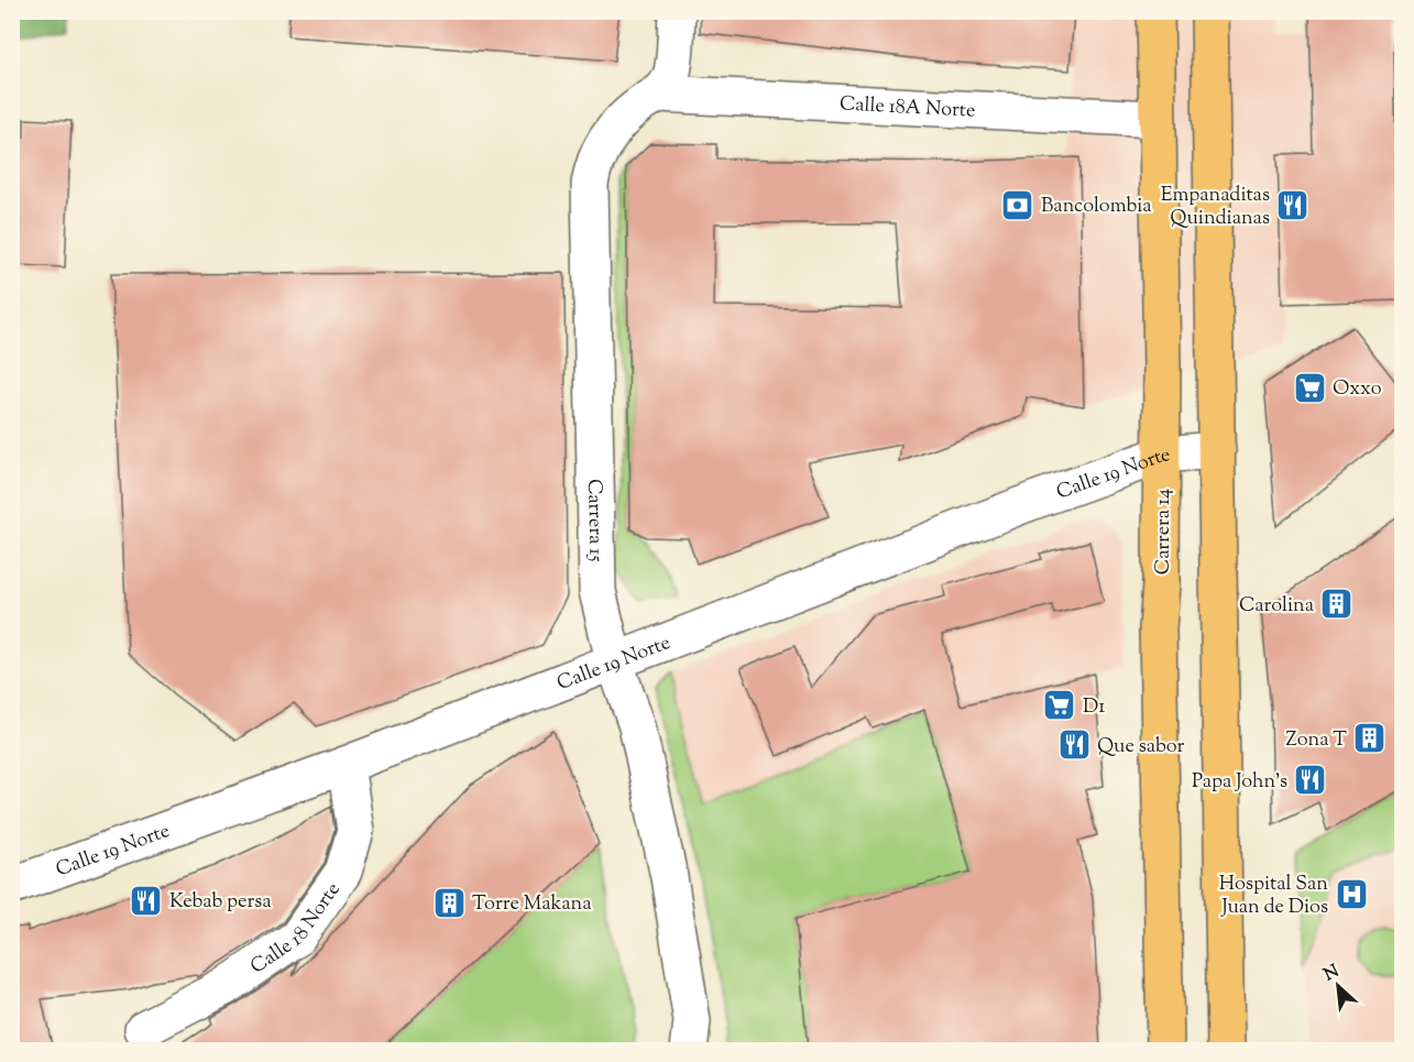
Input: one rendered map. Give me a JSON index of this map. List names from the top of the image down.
{
  "streets": {
    "main road": ["Carrera 14"],
    "street": [
      "Calle 18A Norte",
      "Calle 19 Norte",
      "Carrera 15",
      "Calle 18 Norte"
    ]
  },
  "crossings": [
    ["Calle 18A Norte", "Carrera 15"],
    ["Calle 18A Norte", "Carrera 14"],
    ["Calle 19 Norte", "Carrera 15"],
    ["Calle 19 Norte", "Carrera 14"],
    ["Calle 19 Norte", "Calle 18 Norte"]
  ],
  "places": {
    "bank": ["Bancolombia"],
    "restaurant": [
      "Empanaditas Quindianas",
      "Que sabor",
      "Papa John's",
      "Kebab persa"
    ],
    "supermarket": ["Oxxo", "D1"],
    "building": ["Carolina", "Zona T", "Torre Makana"],
    "hospital": ["Hospital San Juan de Dios"]
  },
  "north": "top left"
}
